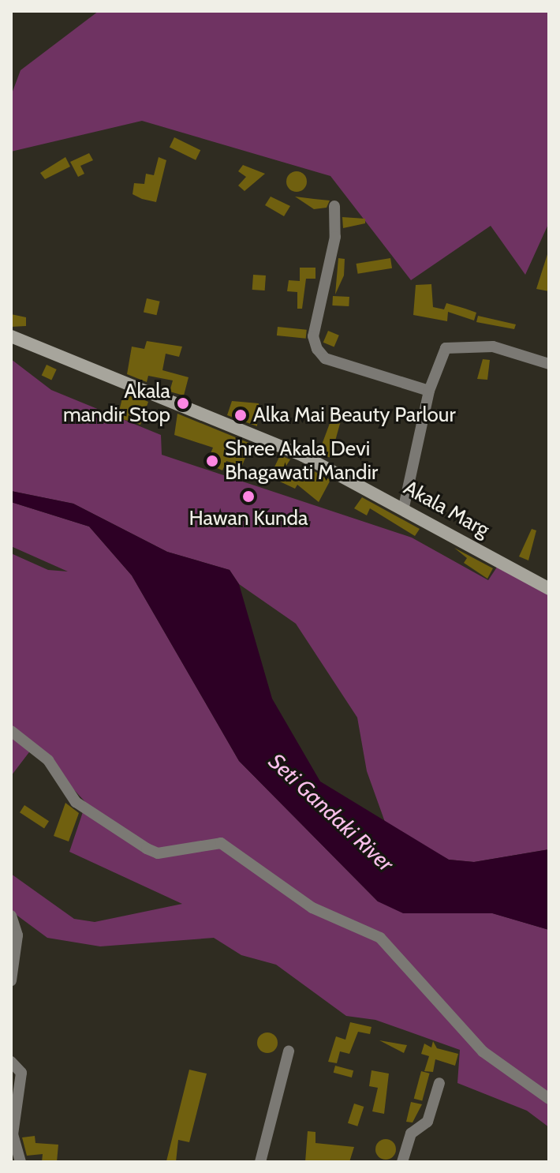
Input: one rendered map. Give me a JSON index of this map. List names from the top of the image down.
{
  "streets": {
    "main road": ["Akala Marg"]
  },
  "water": ["Seti Gandaki River"],
  "places": [
    "Akala mandir Stop",
    "Alka Mai Beauty Parlour",
    "Shree Akala Devi Bhagawati Mandir",
    "Hawan Kunda"
  ]
}
